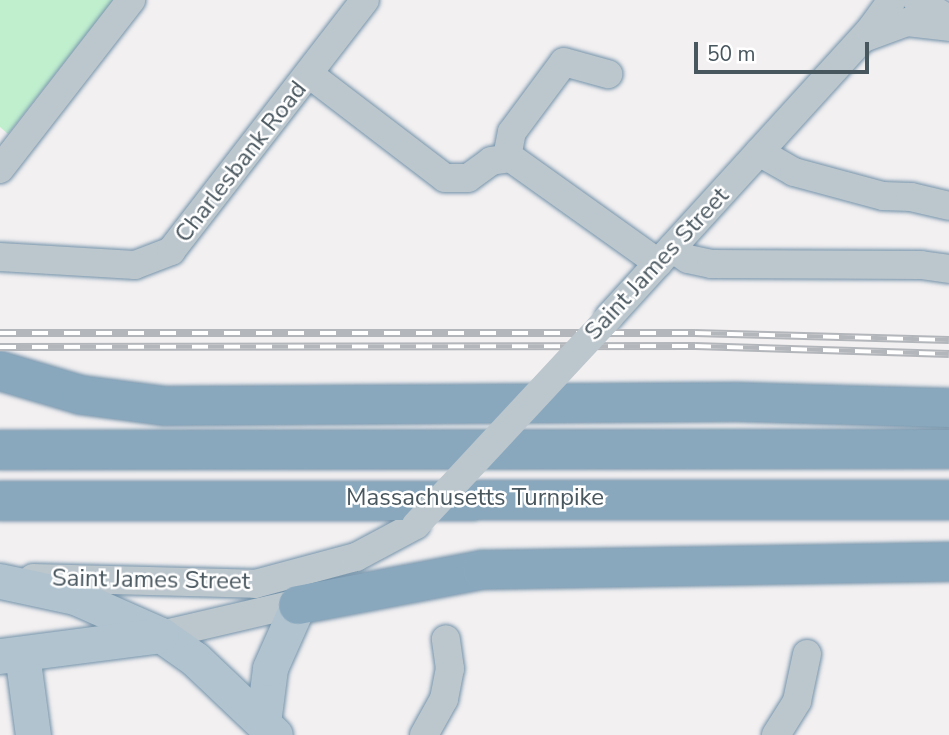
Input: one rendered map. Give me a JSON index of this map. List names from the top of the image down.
{
  "streets": {
    "highway": ["Massachusetts Turnpike"],
    "street": ["Charlesbank Road", "Saint James Street"]
  },
  "scale_bar": "50 m"
}
